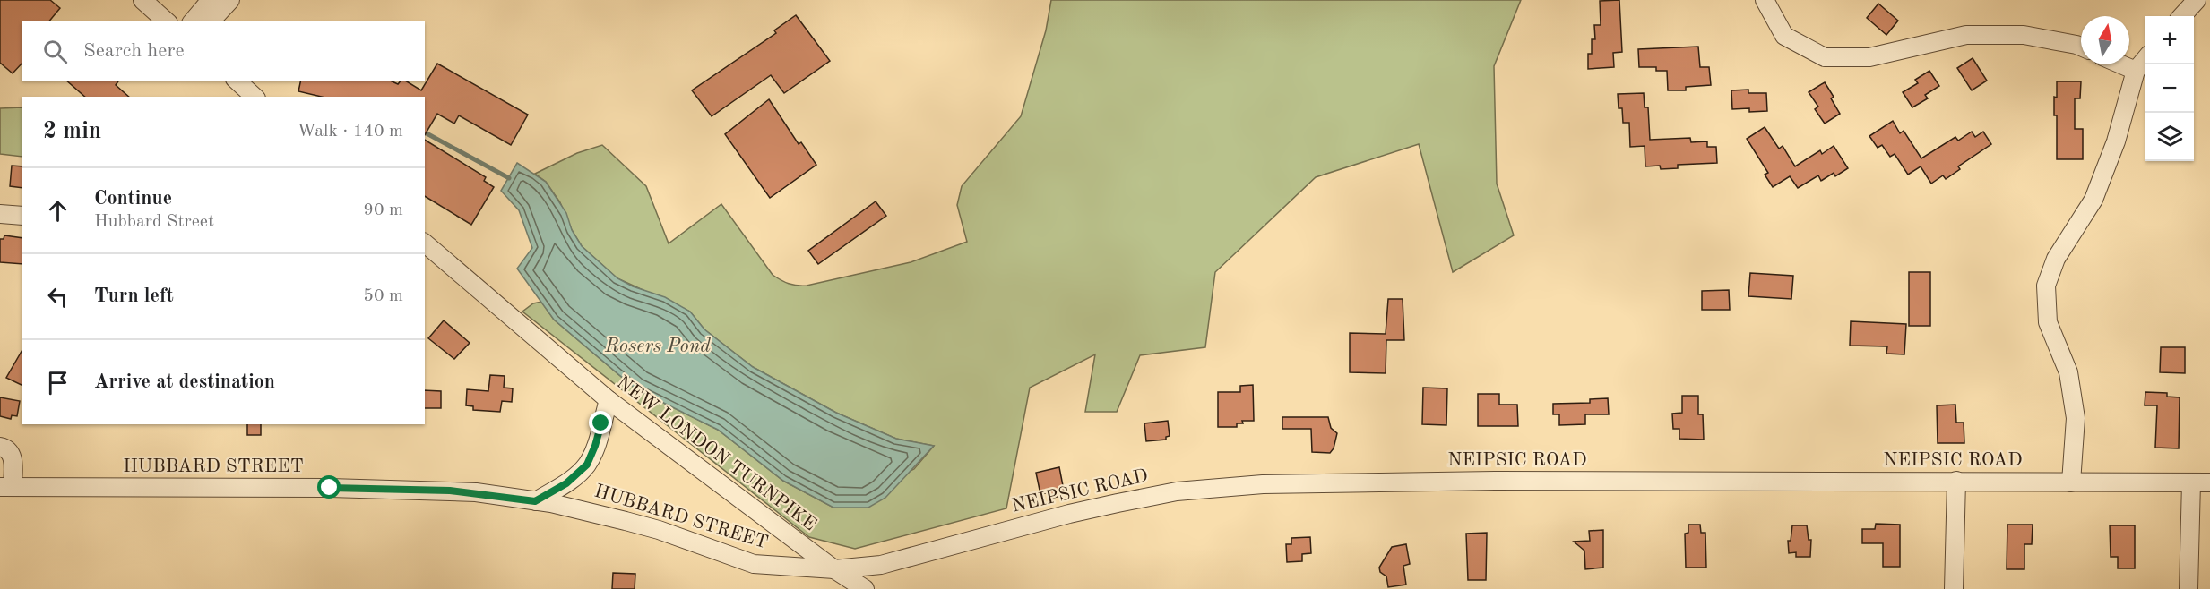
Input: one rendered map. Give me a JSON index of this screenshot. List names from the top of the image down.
{
  "streets": {
    "street": ["NEW LONDON TURNPIKE", "NEIPSIC ROAD", "HUBBARD STREET"]
  },
  "crossings": [
    ["NEW LONDON TURNPIKE", "NEIPSIC ROAD"],
    ["NEW LONDON TURNPIKE", "HUBBARD STREET"],
    ["NEIPSIC ROAD", "HUBBARD STREET"]
  ],
  "water": ["Rosers Pond"],
  "north": "top",
  "page": {
    "map_buttons": ["+", "−"],
    "search": "Search here",
    "heading": ["2 min", "Walk · 140 m"],
    "list": [
      ["Continue", "Hubbard Street", "90 m"],
      ["Turn left", "50 m"],
      "Arrive at destination"
    ]
  }
}
